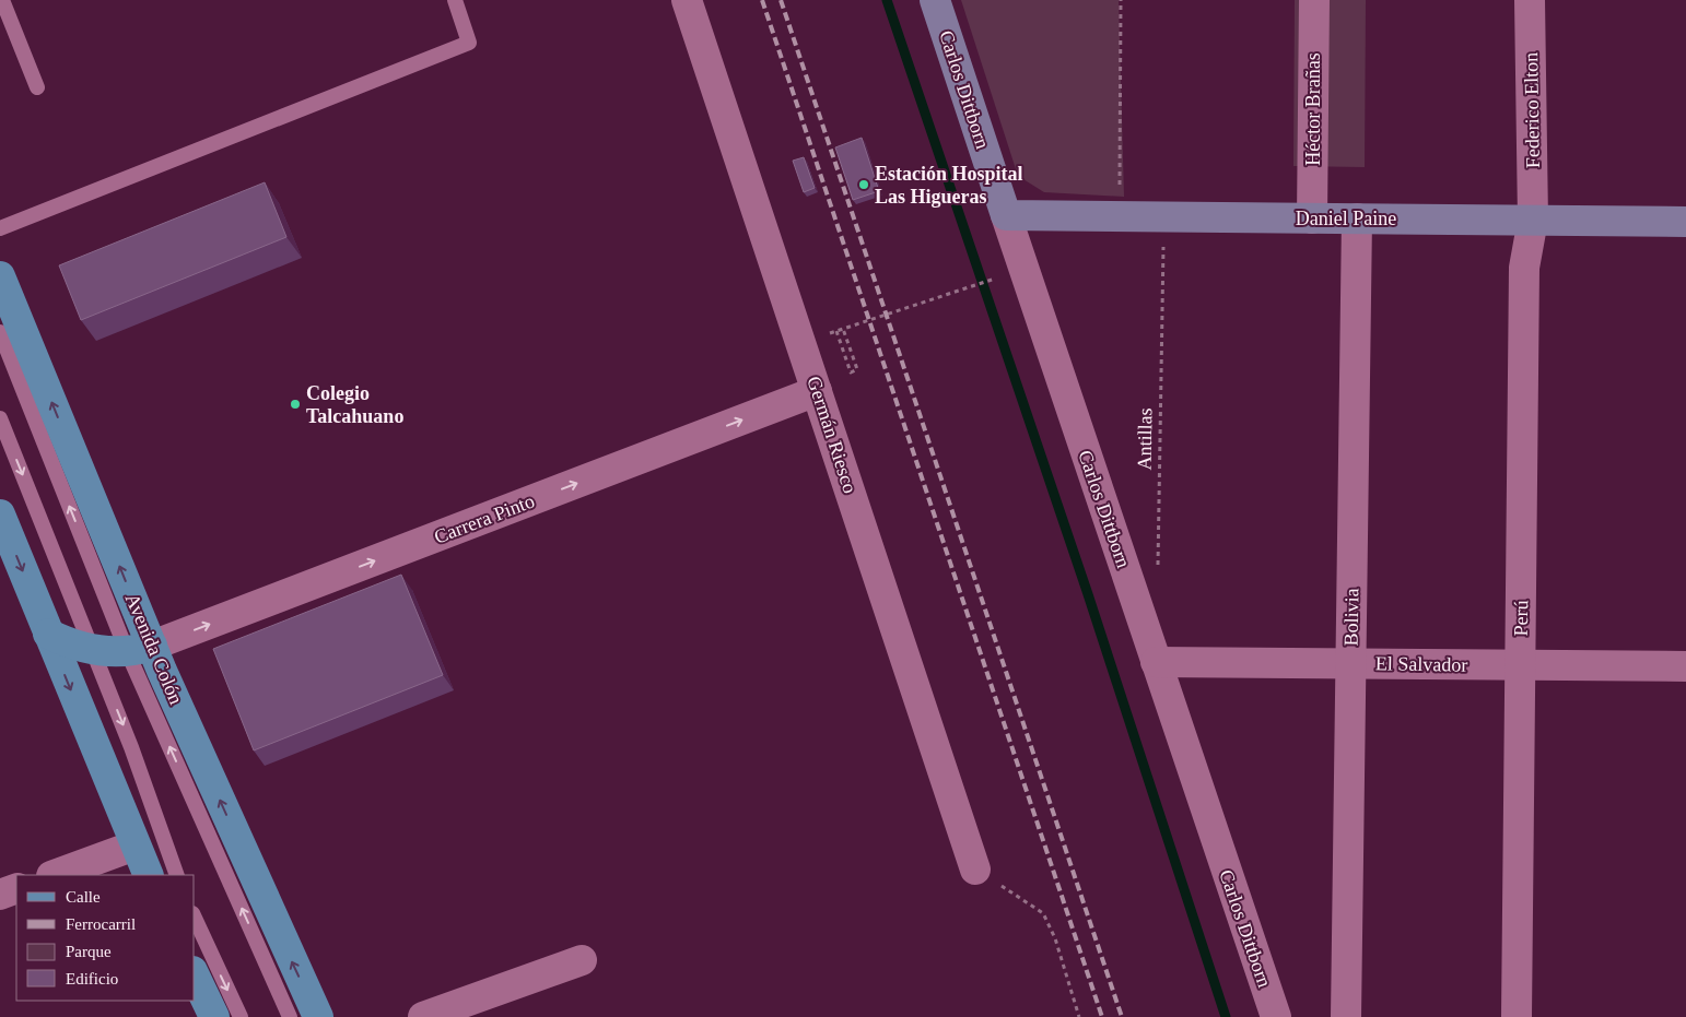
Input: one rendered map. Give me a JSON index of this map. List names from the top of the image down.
{
  "streets": {
    "main road": ["Avenida Colón"],
    "street": [
      "Carlos Dittborn",
      "Héctor Brañas",
      "Federico Elton",
      "Daniel Paine",
      "Germán Riesco",
      "Carrera Pinto",
      "Bolivia",
      "Perú",
      "El Salvador"
    ],
    "path": ["Antillas"]
  },
  "crossings": [
    ["Carlos Dittborn", "Daniel Paine"],
    ["Carlos Dittborn", "El Salvador"],
    ["Héctor Brañas", "Daniel Paine"],
    ["Federico Elton", "Daniel Paine"],
    ["Federico Elton", "Perú"],
    ["Daniel Paine", "Antillas"],
    ["Daniel Paine", "Bolivia"],
    ["Daniel Paine", "Perú"],
    ["Germán Riesco", "Carrera Pinto"],
    ["Carrera Pinto", "Avenida Colón"],
    ["Bolivia", "El Salvador"],
    ["Perú", "El Salvador"]
  ],
  "one_way": ["Carrera Pinto"],
  "places": ["Estación Hospital Las Higueras", "Colegio Talcahuano"],
  "legend": [
    "Calle",
    "Ferrocarril",
    "Parque",
    "Edificio"
  ]
}
